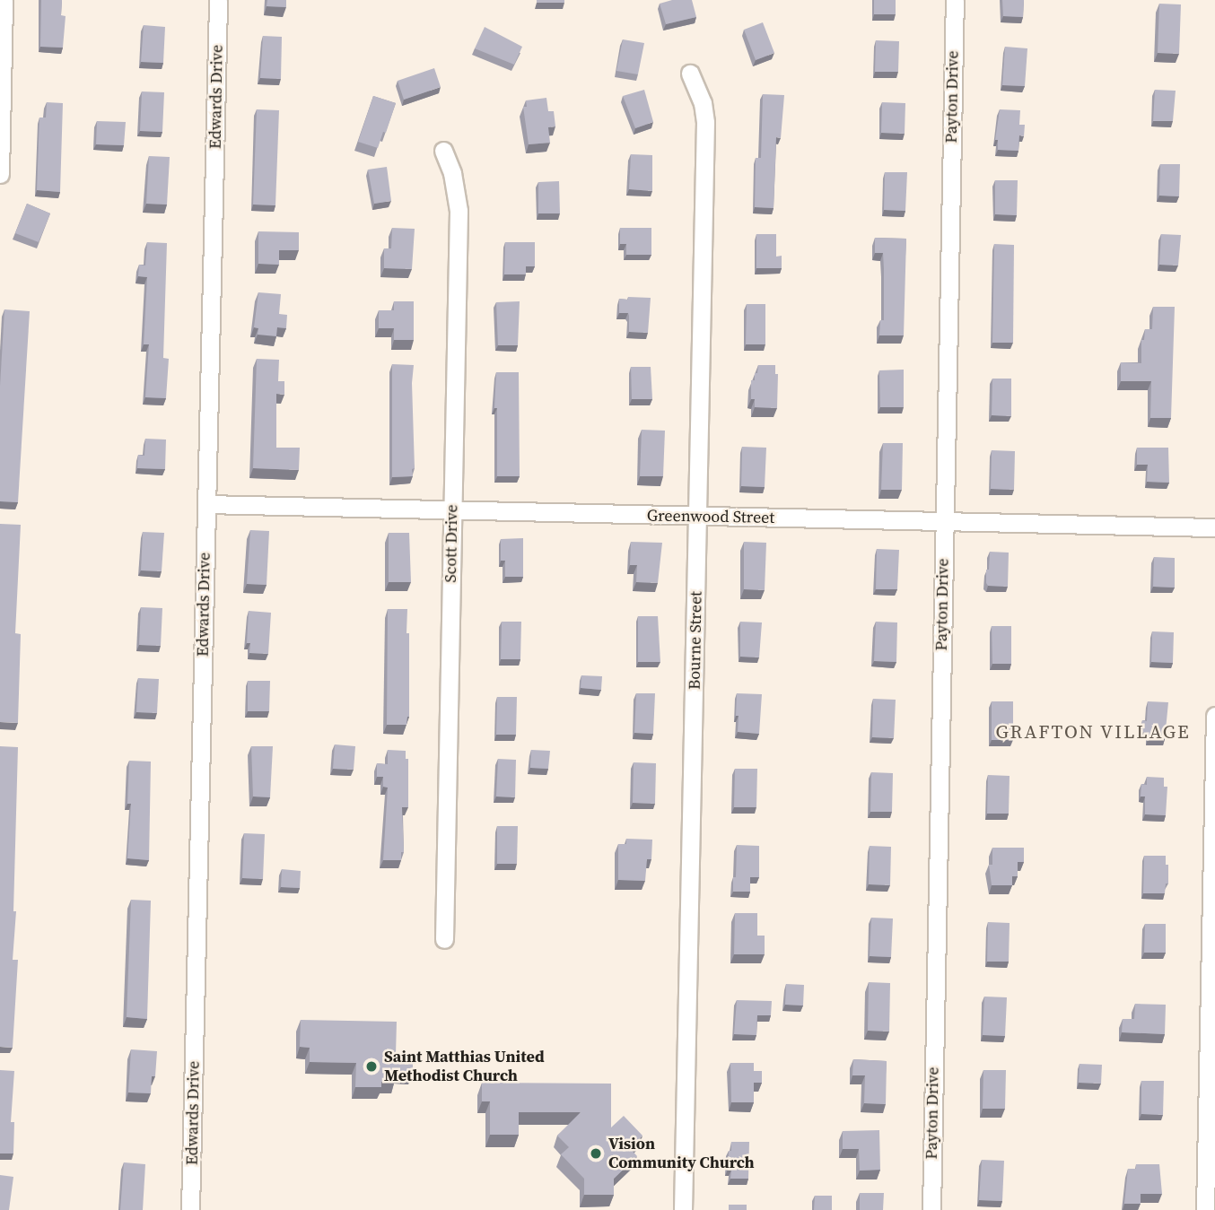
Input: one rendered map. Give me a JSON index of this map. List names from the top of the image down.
{
  "streets": {
    "street": [
      "Edwards Drive",
      "Payton Drive",
      "Greenwood Street",
      "Scott Drive",
      "Bourne Street"
    ]
  },
  "crossings": [
    ["Edwards Drive", "Greenwood Street"],
    ["Payton Drive", "Greenwood Street"],
    ["Greenwood Street", "Scott Drive"],
    ["Greenwood Street", "Bourne Street"]
  ],
  "districts": ["GRAFTON VILLAGE"],
  "places": ["Saint Matthias United Methodist Church", "Vision Community Church"]
}
